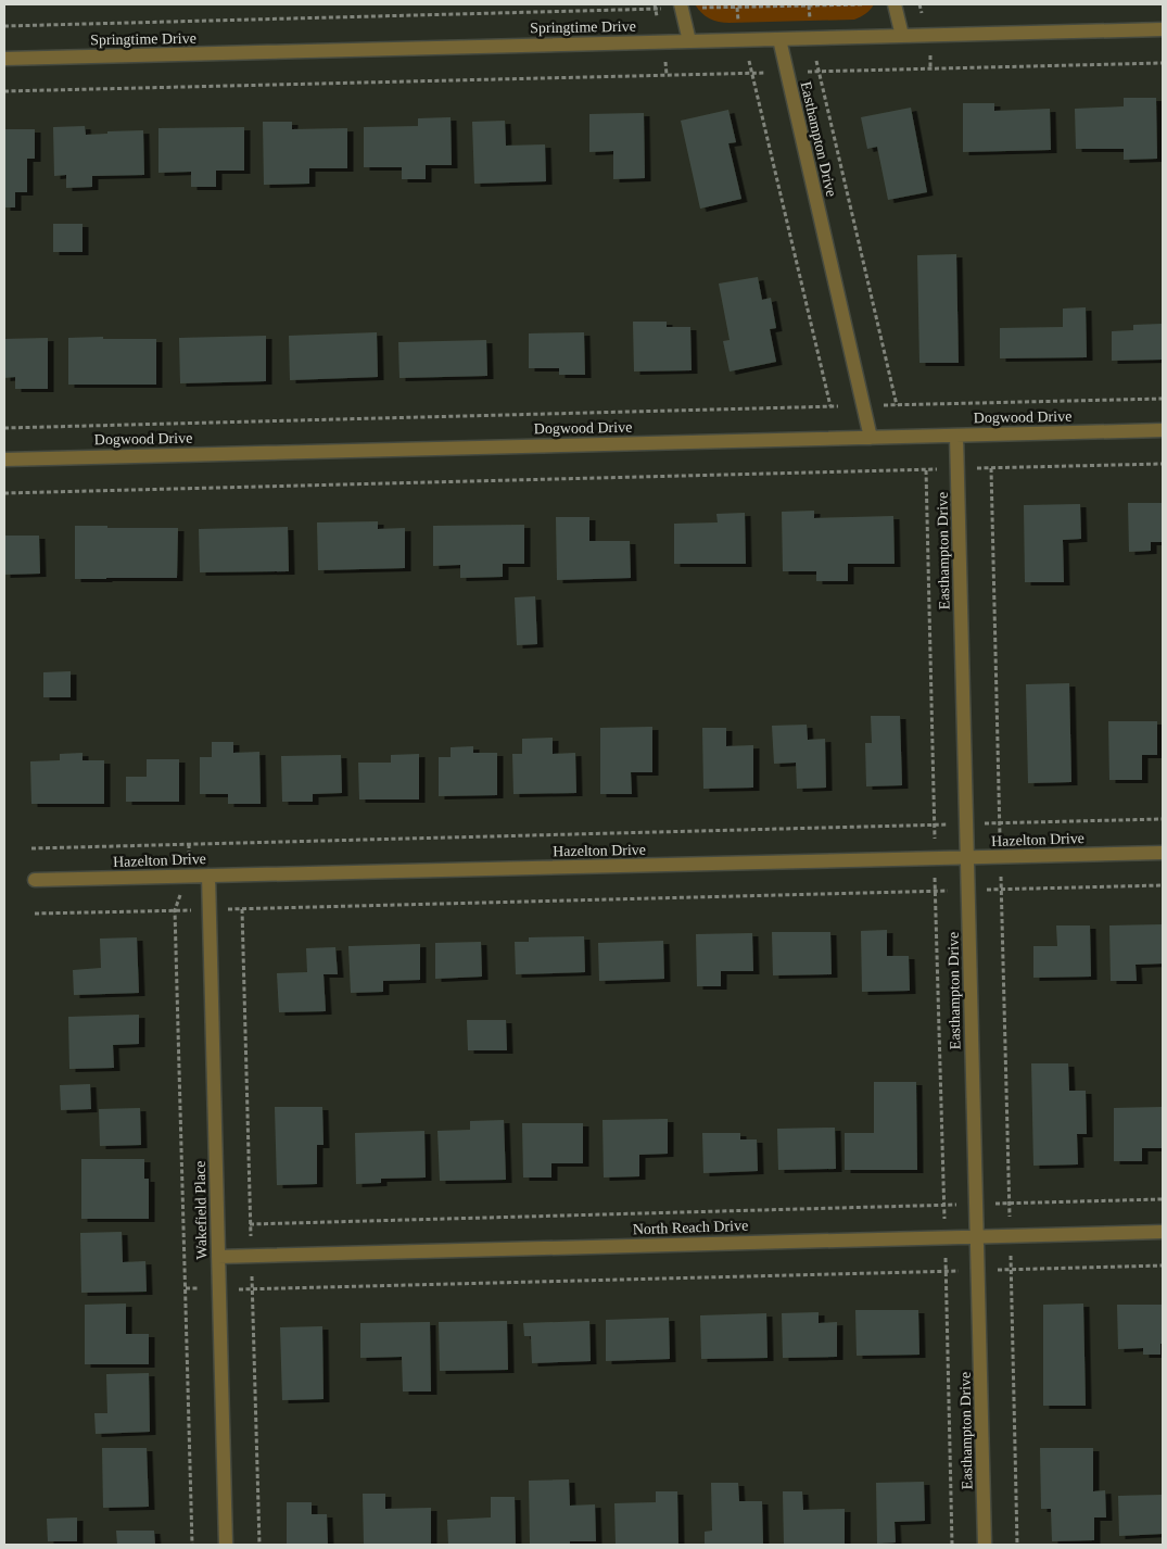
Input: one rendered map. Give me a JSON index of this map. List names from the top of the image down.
{
  "streets": {
    "street": [
      "Springtime Drive",
      "Easthampton Drive",
      "Dogwood Drive",
      "Hazelton Drive",
      "Wakefield Place",
      "North Reach Drive"
    ]
  },
  "crossings": [
    ["Springtime Drive", "Easthampton Drive"],
    ["Easthampton Drive", "Dogwood Drive"],
    ["Easthampton Drive", "Hazelton Drive"],
    ["Easthampton Drive", "North Reach Drive"],
    ["Hazelton Drive", "Wakefield Place"],
    ["Wakefield Place", "North Reach Drive"]
  ]
}
